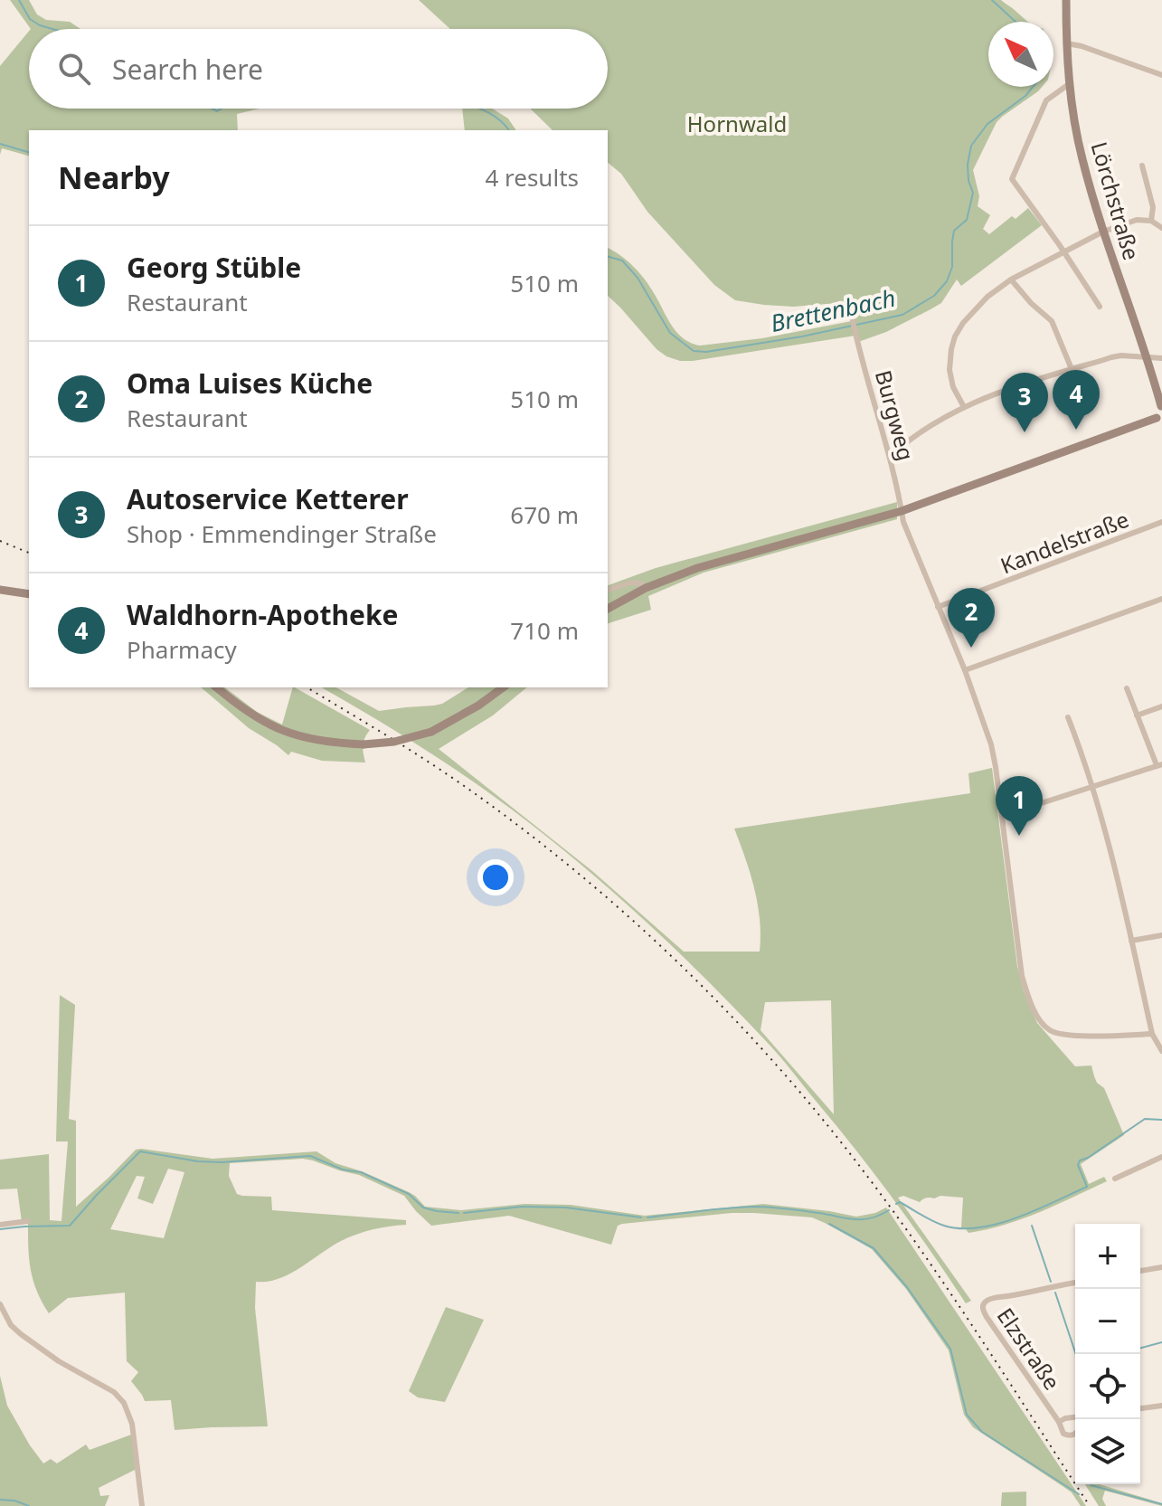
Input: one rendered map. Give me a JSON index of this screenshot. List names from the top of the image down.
{
  "streets": {
    "main road": ["Lörchstraße"],
    "street": ["Burgweg", "Kandelstraße", "Elzstraße"]
  },
  "crossings": [
    ["Burgweg", "Kandelstraße"]
  ],
  "water": ["Brettenbach"],
  "parks": ["Hornwald"],
  "north": "top left",
  "page": {
    "search": "Search here",
    "heading": ["Nearby", "4 results"],
    "list": [
      {
        "mark": "1",
        "name": "Georg Stüble",
        "note": "Restaurant",
        "value": "510 m"
      },
      {
        "mark": "2",
        "name": "Oma Luises Küche",
        "note": "Restaurant",
        "value": "510 m"
      },
      {
        "mark": "3",
        "name": "Autoservice Ketterer",
        "note": "Shop · Emmendinger Straße",
        "value": "670 m"
      },
      {
        "mark": "4",
        "name": "Waldhorn-Apotheke",
        "note": "Pharmacy",
        "value": "710 m"
      }
    ],
    "pins": [
      "4",
      "3",
      "2",
      "1"
    ],
    "map_buttons": ["+", "−"]
  }
}
